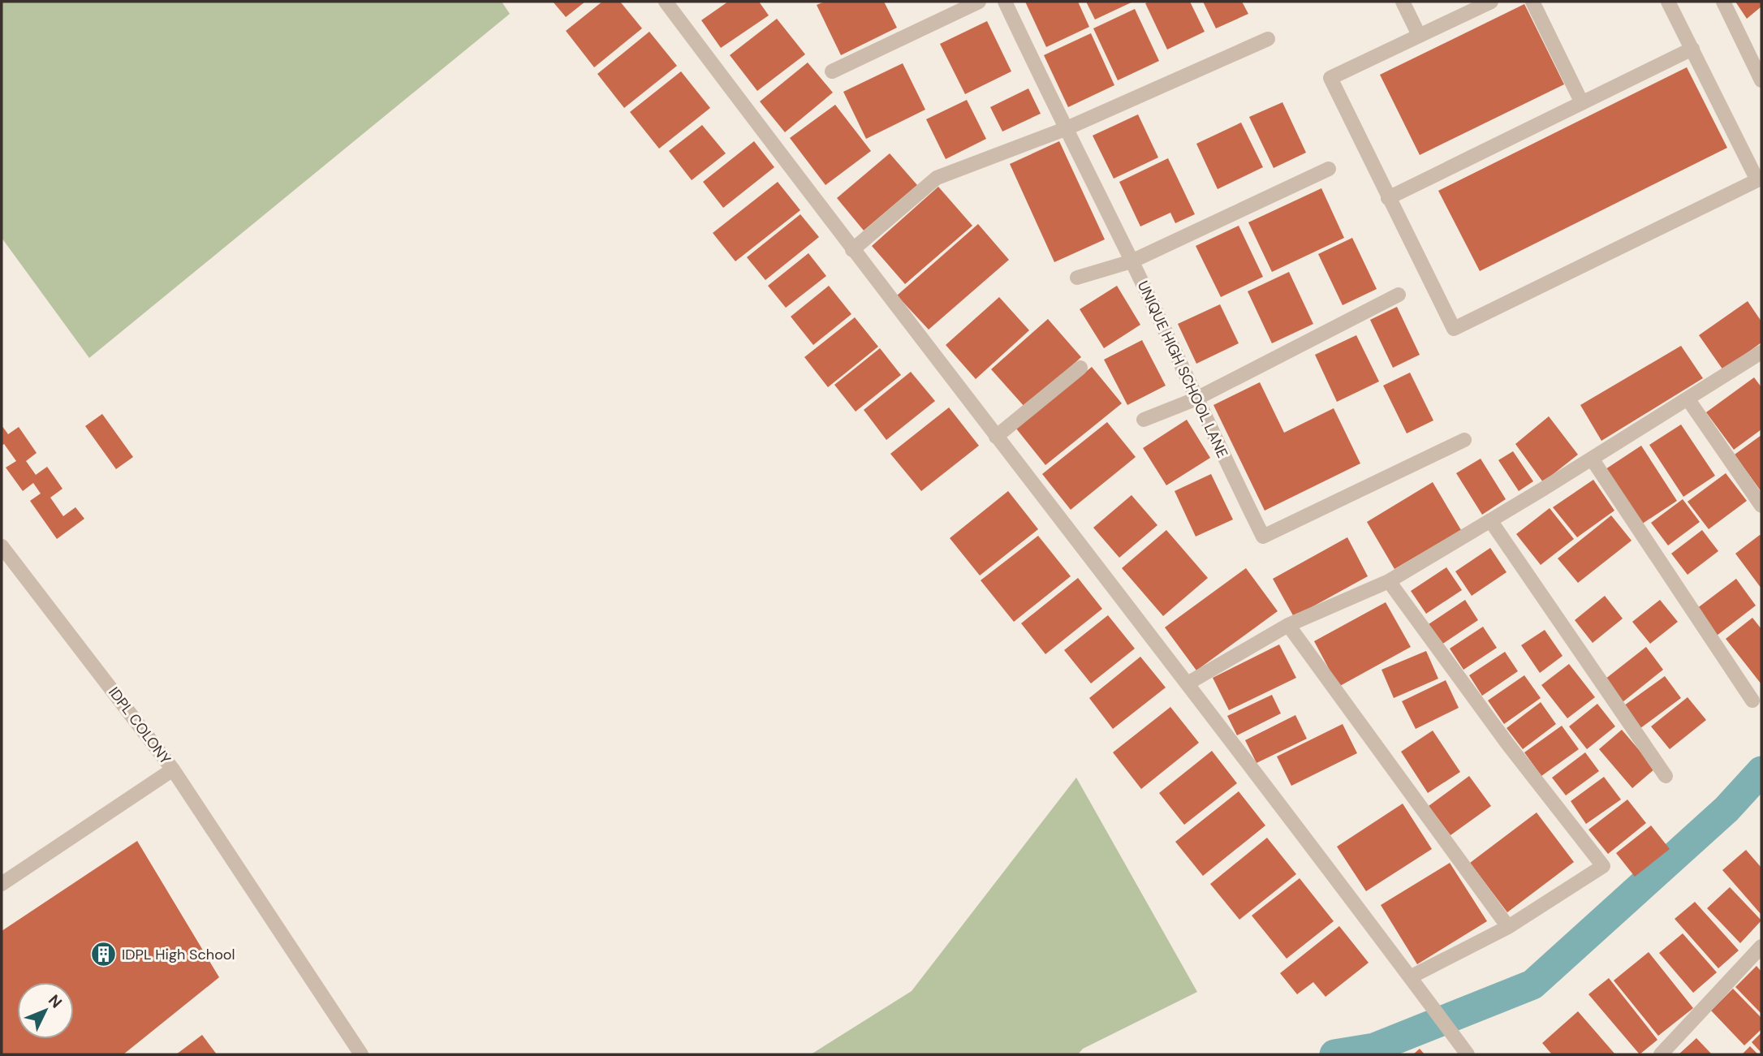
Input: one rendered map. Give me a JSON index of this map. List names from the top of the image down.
{
  "streets": {
    "street": ["UNIQUE HIGH SCHOOL LANE", "IDPL COLONY"]
  },
  "places": {
    "building": ["IDPL High School"]
  },
  "north": "top right"
}
